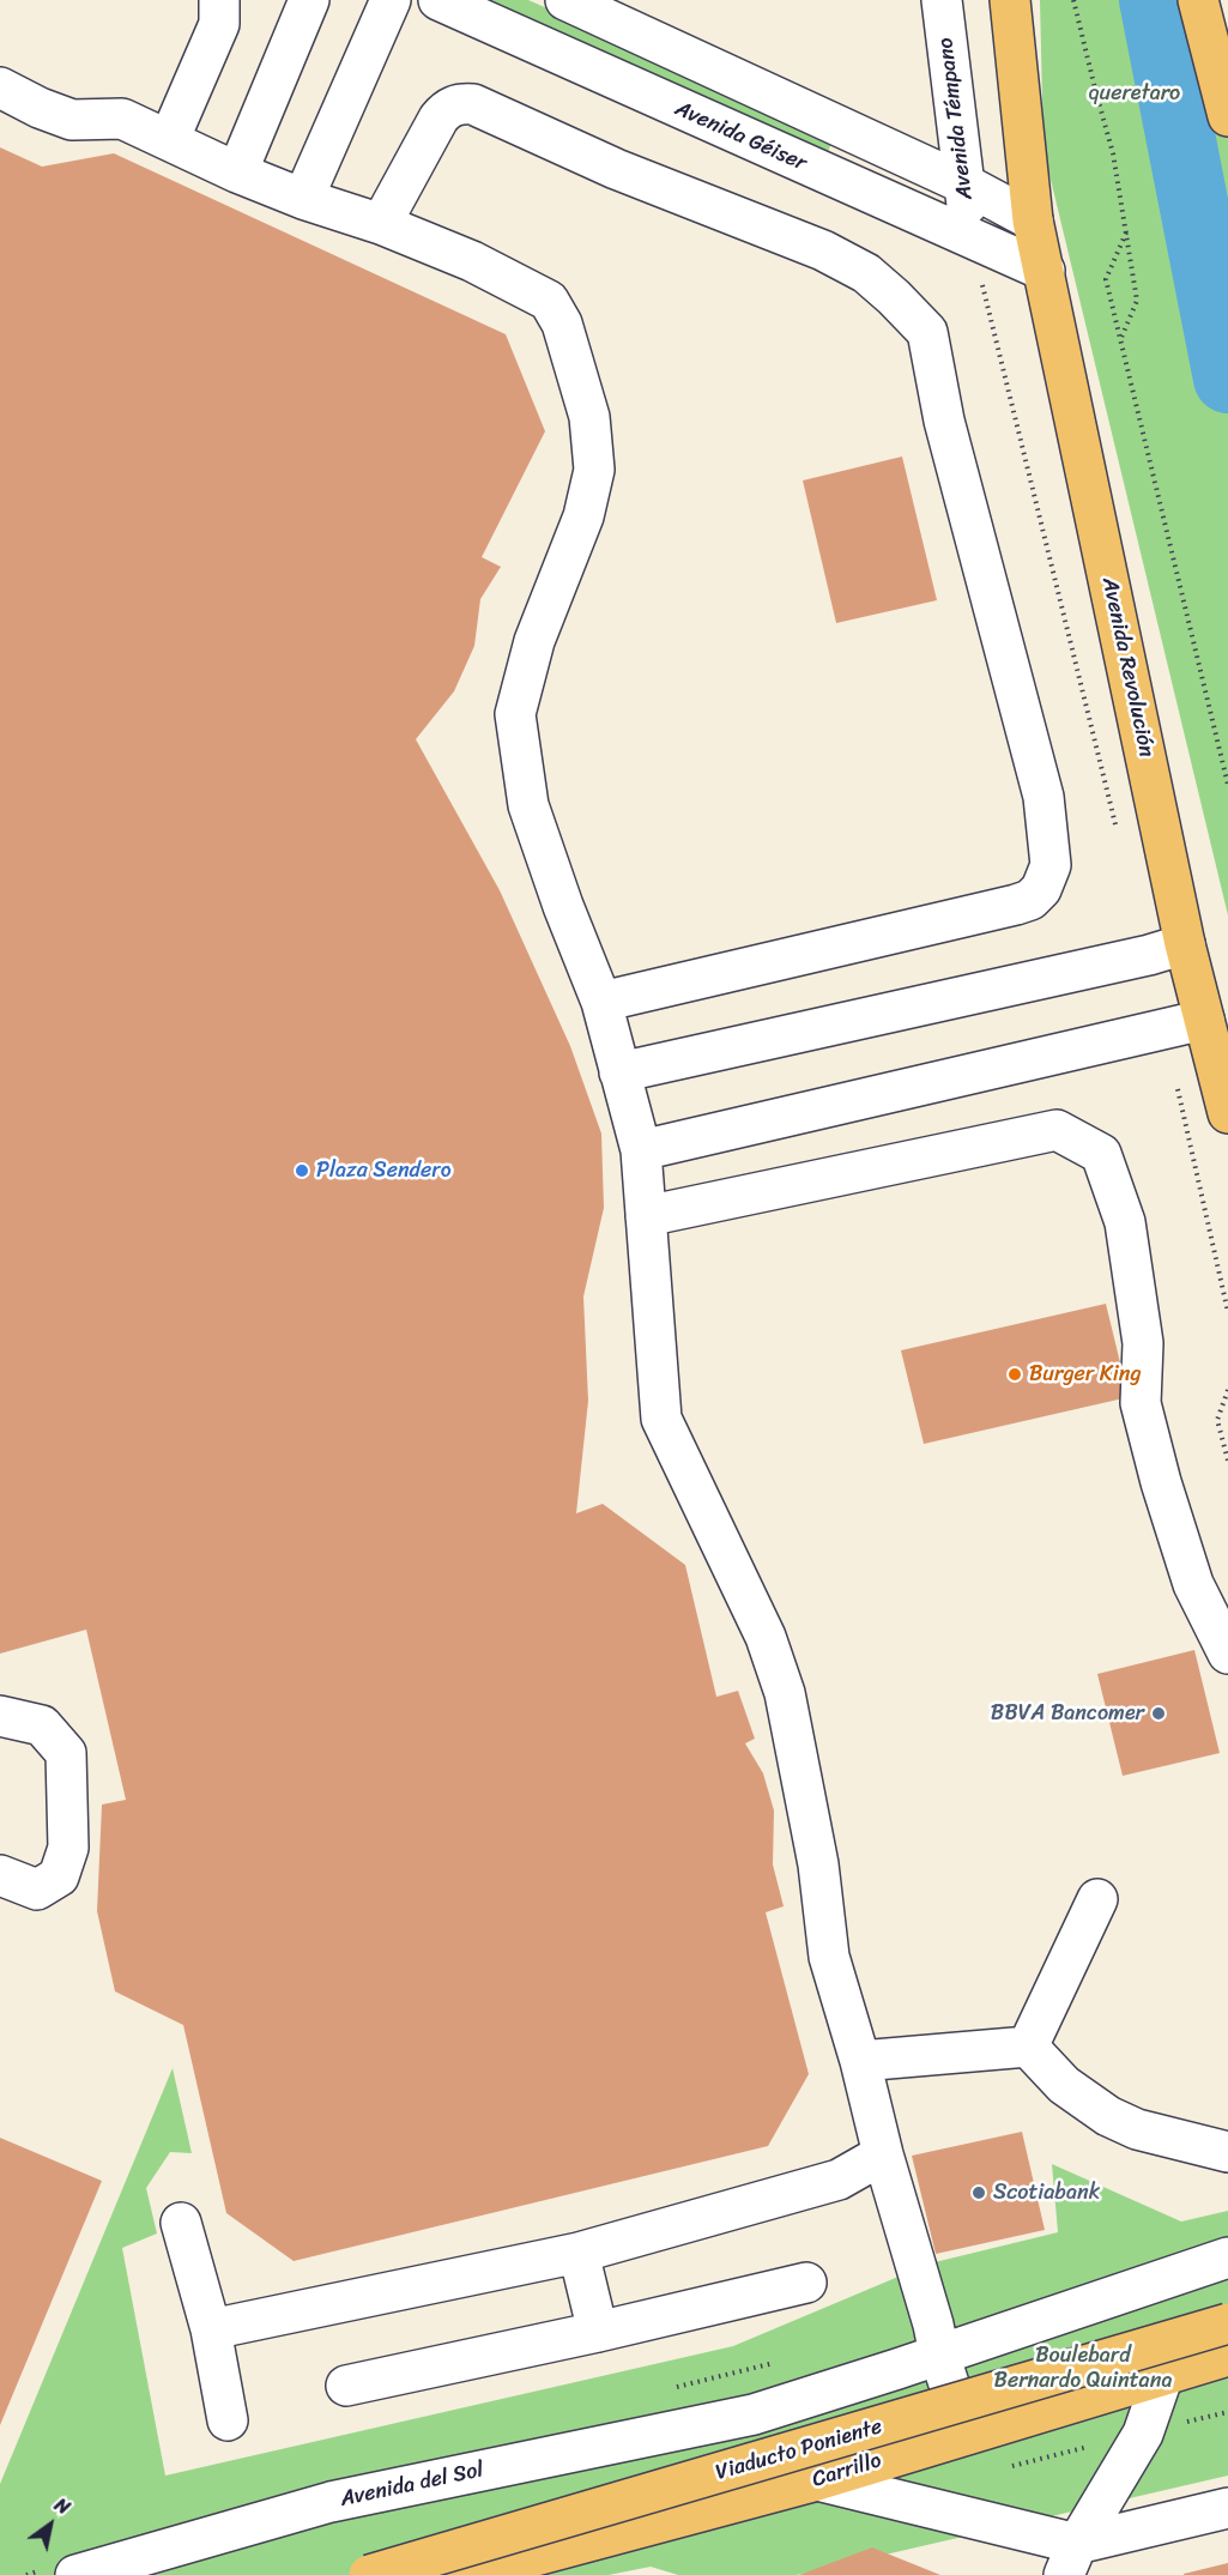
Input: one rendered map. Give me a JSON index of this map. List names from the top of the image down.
{
  "streets": {
    "main road": ["Avenida Revolución", "Viaducto Poniente", "Carrillo"],
    "street": ["Avenida Témpano", "Avenida Géiser", "Avenida del Sol"]
  },
  "crossings": [
    ["Avenida Témpano", "Avenida Géiser"],
    ["Avenida Géiser", "Avenida Revolución"]
  ],
  "parks": ["queretaro", "Boulebard Bernardo Quintana"],
  "places": [
    "Plaza Sendero",
    "Burger King",
    "BBVA Bancomer",
    "Scotiabank"
  ],
  "north": "top right"
}
